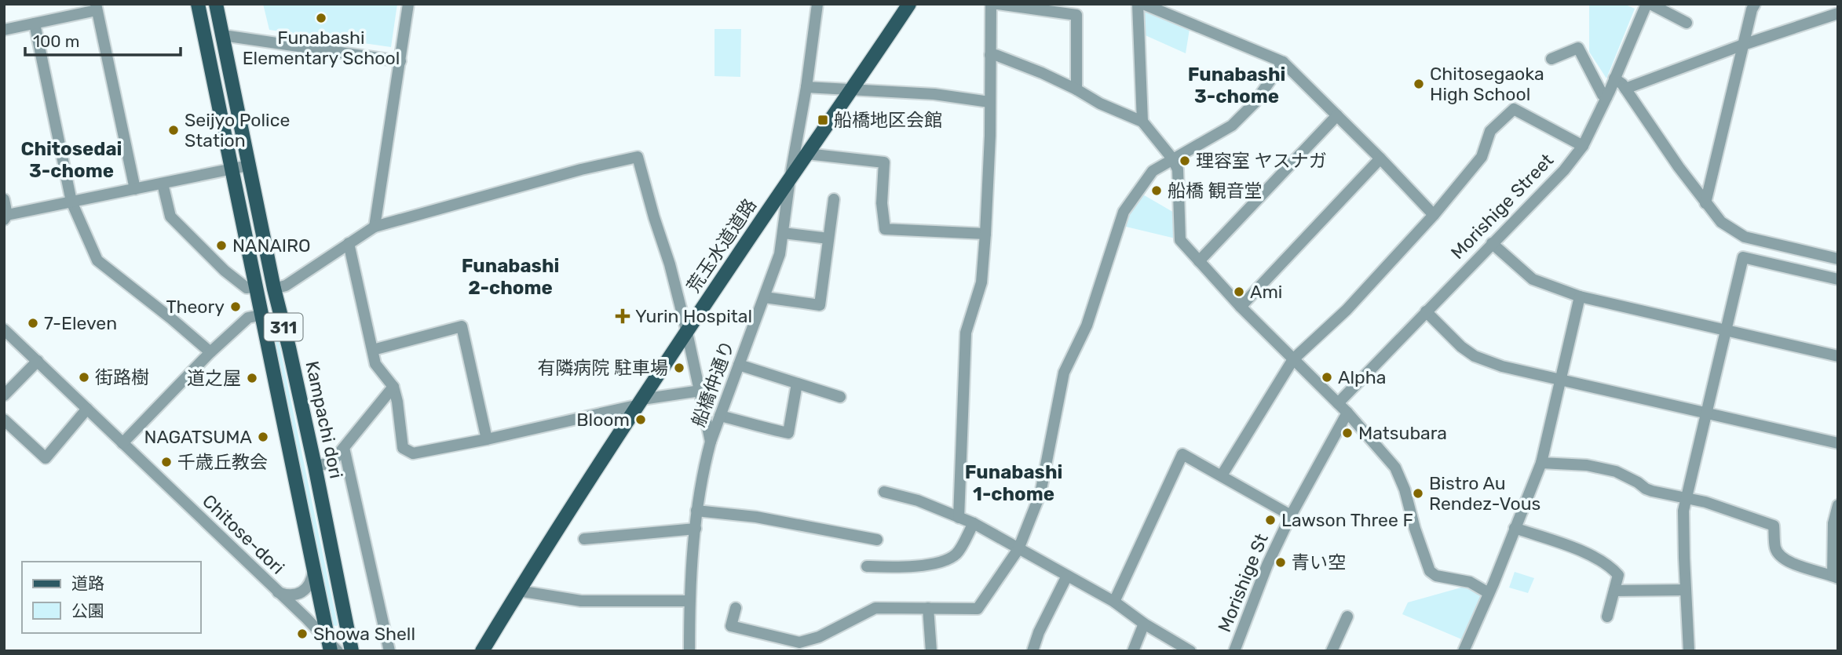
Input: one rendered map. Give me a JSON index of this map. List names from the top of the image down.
{
  "streets": {
    "main road": ["荒玉水道道路", "311", "Kampachi dori"],
    "street": [
      "Morishige Street",
      "船橋仲通り",
      "Chitose-dori",
      "Morishige St"
    ]
  },
  "crossings": [
    ["荒玉水道道路", "船橋仲通り"],
    ["311", "Chitose-dori"]
  ],
  "districts": [
    "Funabashi 3-chome",
    "Chitosedai 3-chome",
    "Funabashi 2-chome",
    "Funabashi 1-chome"
  ],
  "places": {
    "other": [
      "Funabashi Elementary School",
      "Chitosegaoka High School",
      "Seijyo Police Station",
      "理容室 ヤスナガ",
      "船橋 観音堂",
      "NANAIRO",
      "Ami",
      "Theory",
      "7-Eleven",
      "有隣病院 駐車場",
      "街路樹",
      "Alpha",
      "道之屋",
      "Bloom",
      "Matsubara",
      "NAGATSUMA",
      "千歳丘教会",
      "Bistro Au Rendez-Vous",
      "Lawson Three F",
      "青い空",
      "Showa Shell"
    ],
    "transit": ["船橋地区会館"],
    "health": ["Yurin Hospital"]
  },
  "legend": ["道路", "公園"],
  "scale_bar": "100 m"
}
